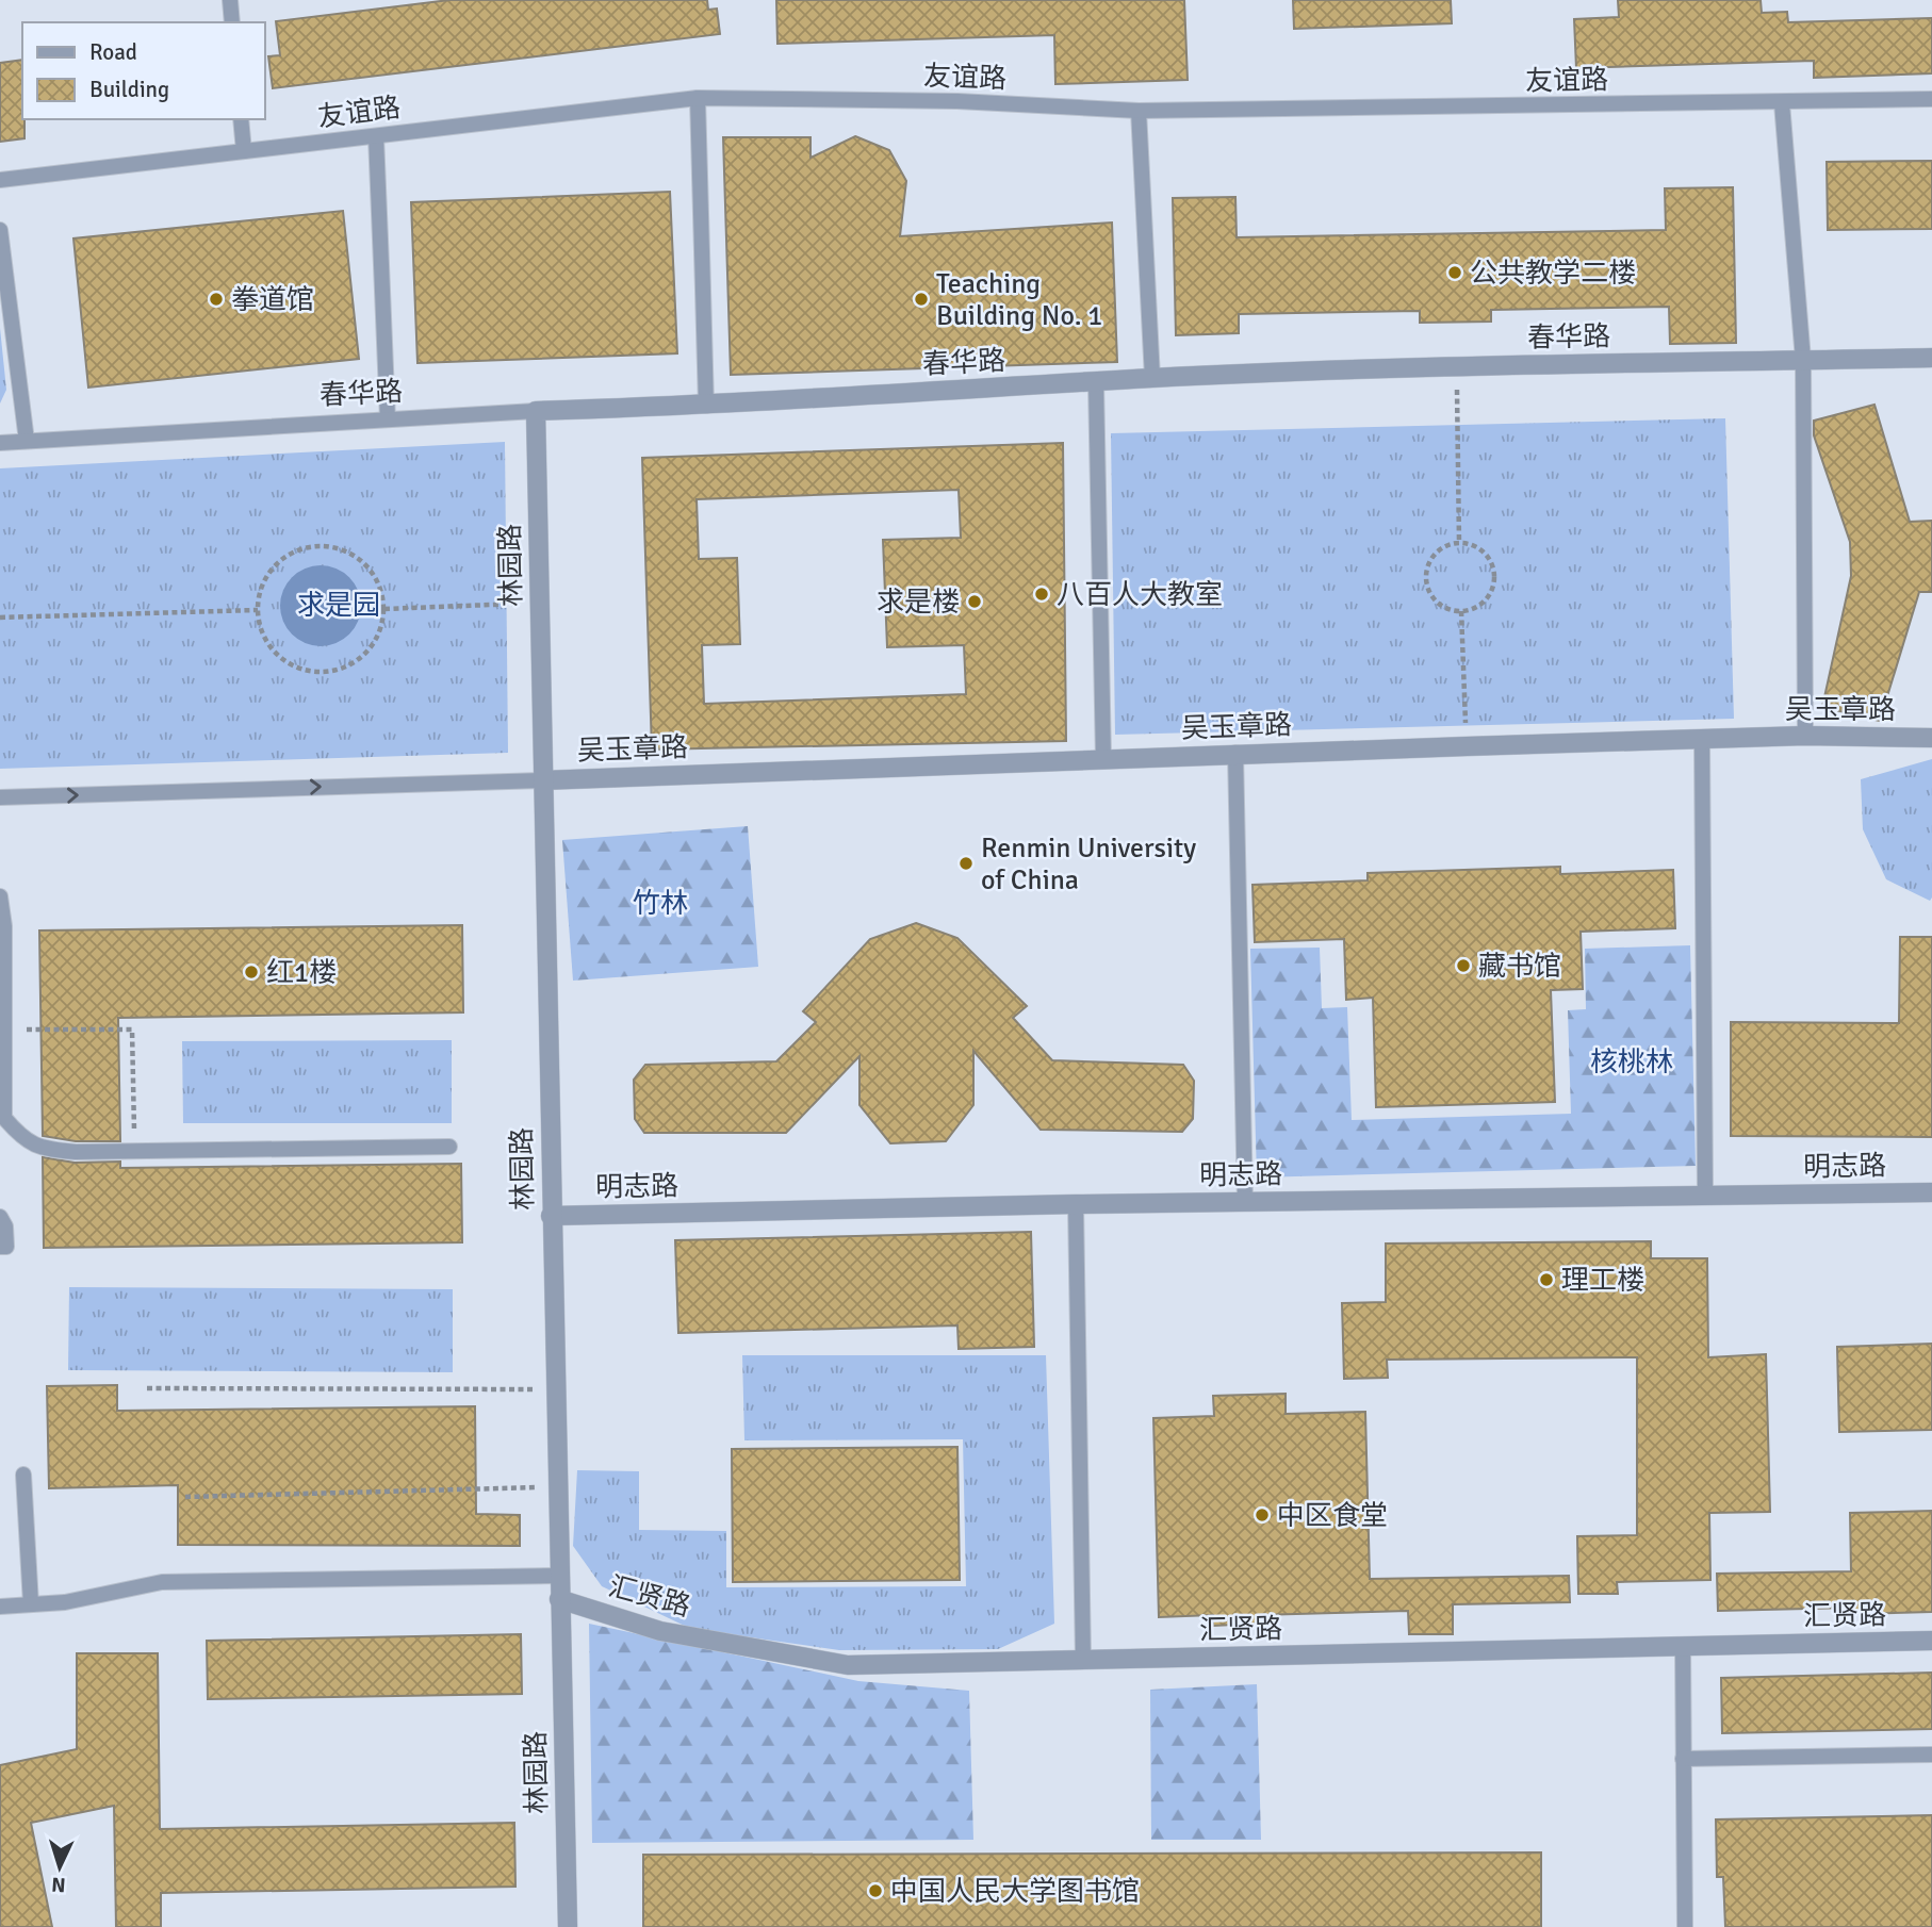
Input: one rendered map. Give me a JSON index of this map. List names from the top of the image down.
{
  "streets": {
    "street": [
      "春华路",
      "林园路",
      "吴玉章路",
      "明志路",
      "汇贤路"
    ],
    "lane": ["友谊路"]
  },
  "crossings": [
    ["春华路", "林园路"],
    ["林园路", "吴玉章路"],
    ["林园路", "明志路"],
    ["林园路", "汇贤路"]
  ],
  "parks": ["求是园", "竹林", "核桃林"],
  "places": [
    "公共教学二楼",
    "拳道馆",
    "Teaching Building No. 1",
    "八百人大教室",
    "求是楼",
    "Renmin University of China",
    "藏书馆",
    "红1楼",
    "理工楼",
    "中区食堂",
    "中国人民大学图书馆"
  ],
  "legend": ["Road", "Building"],
  "north": "bottom"
}
